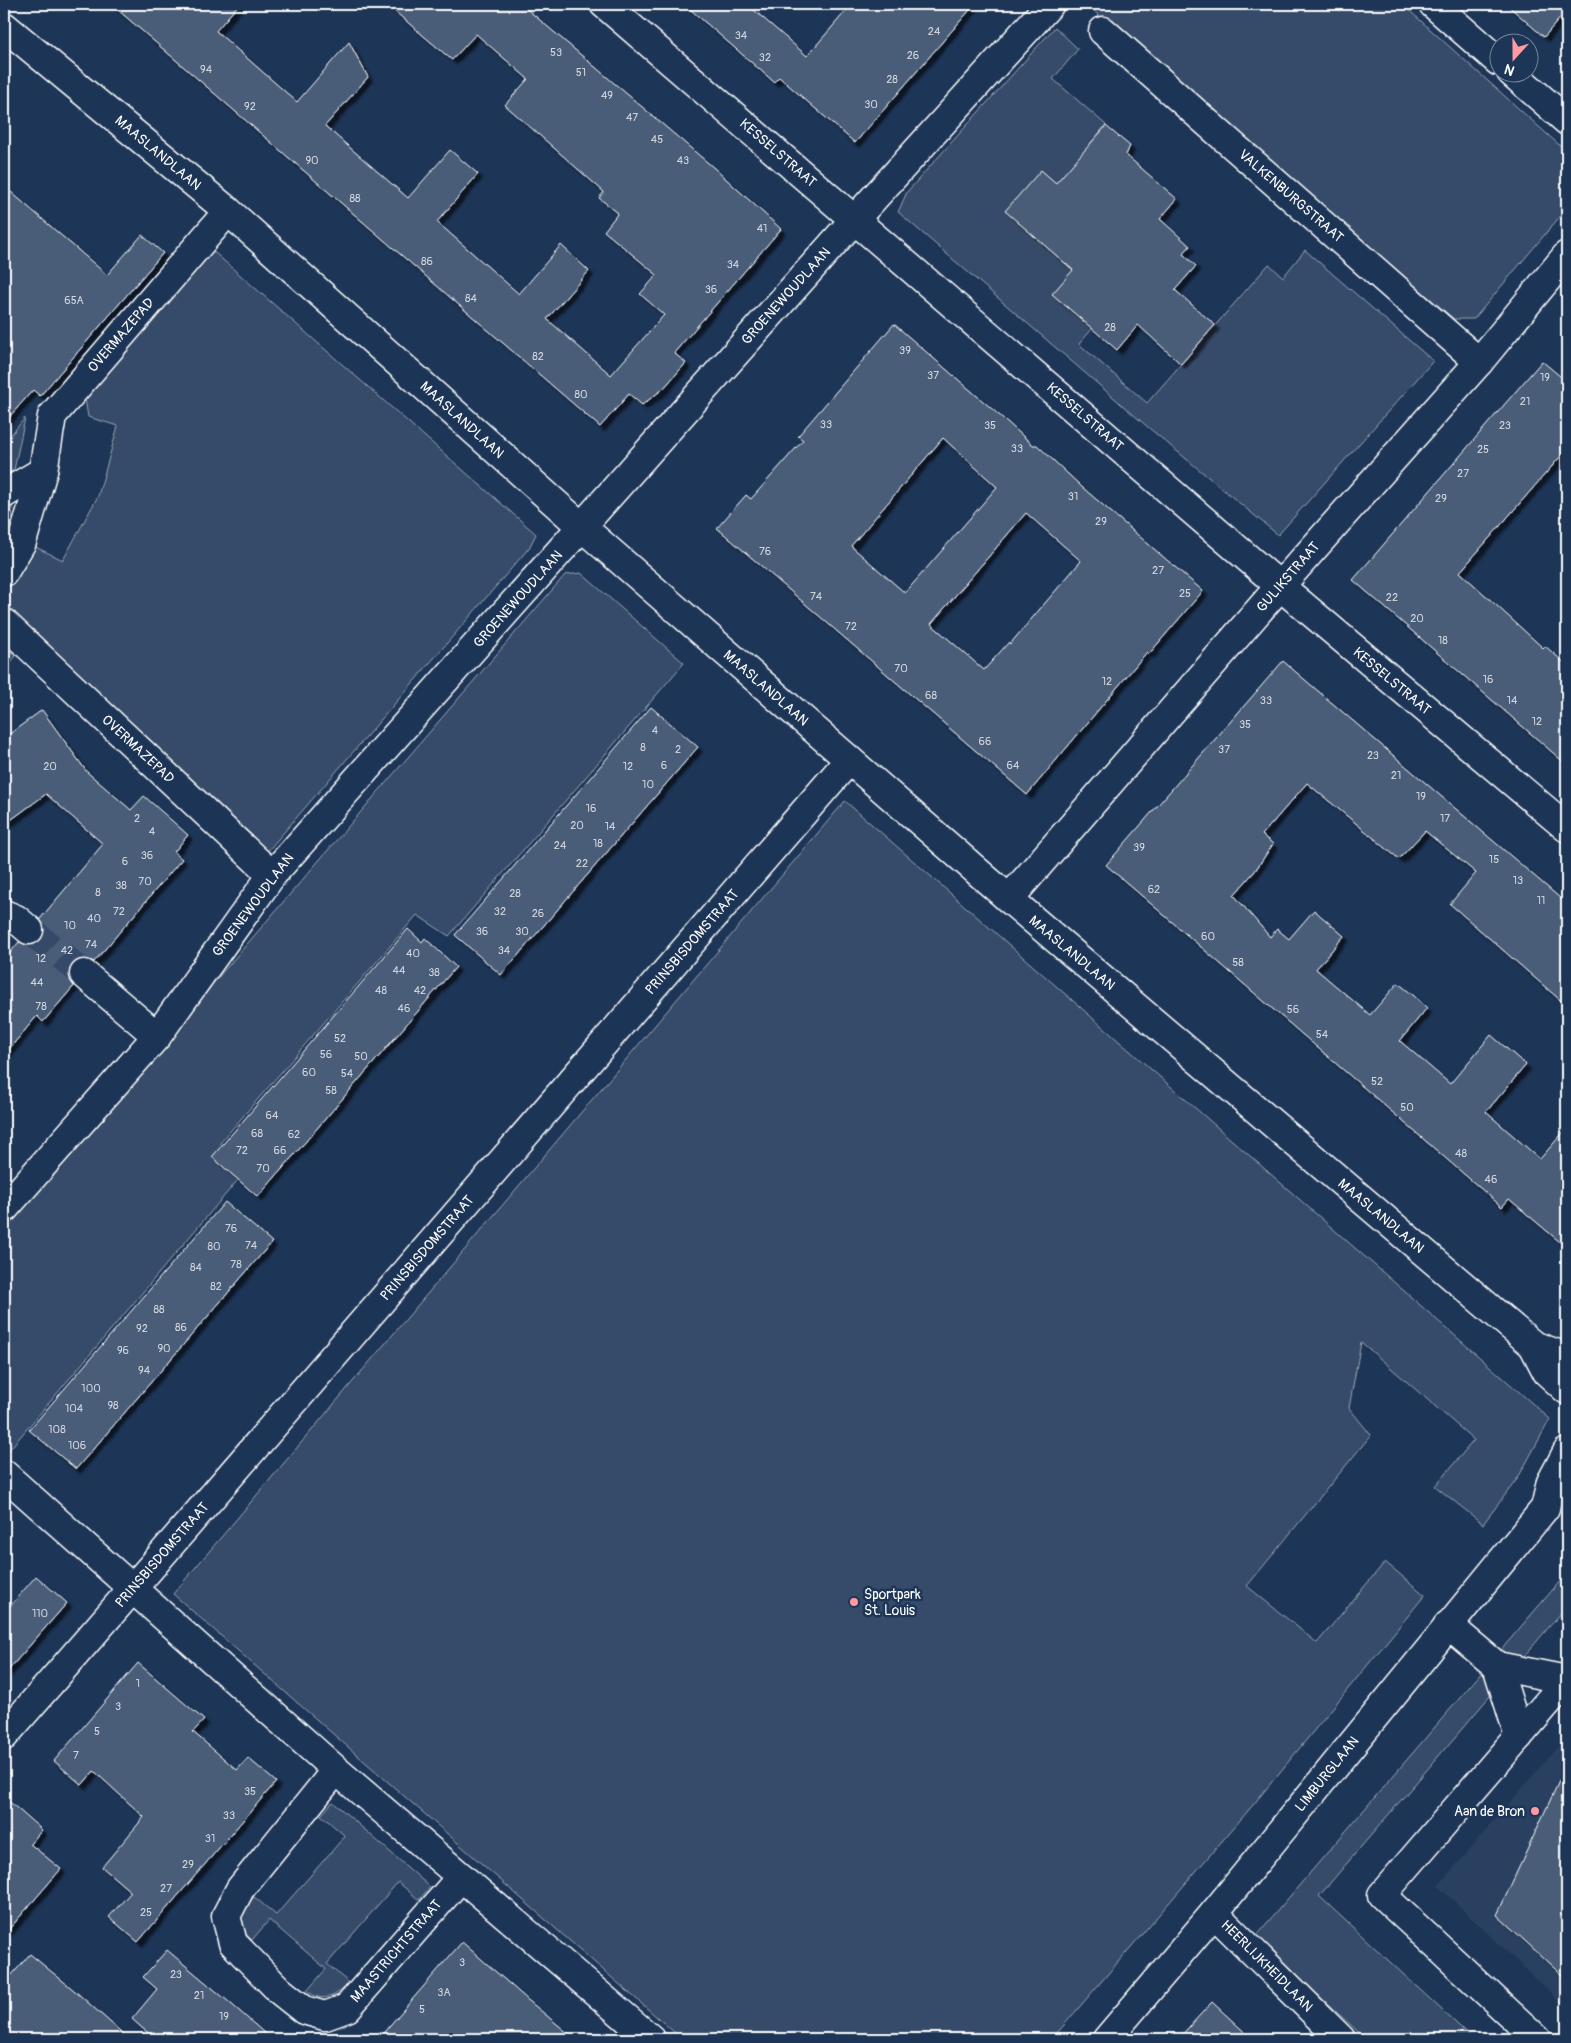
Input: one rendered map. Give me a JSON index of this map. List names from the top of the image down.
{
  "streets": {
    "street": [
      "MAASLANDLAAN",
      "KESSELSTRAAT",
      "VALKENBURGSTRAAT",
      "GROENEWOUDLAAN",
      "OVERMAZEPAD",
      "GULIKSTRAAT",
      "PRINSBISDOMSTRAAT",
      "LIMBURGLAAN",
      "MAASTRICHTSTRAAT",
      "HEERLIJKHEIDLAAN"
    ]
  },
  "crossings": [
    ["MAASLANDLAAN", "GROENEWOUDLAAN"],
    ["MAASLANDLAAN", "OVERMAZEPAD"],
    ["MAASLANDLAAN", "GULIKSTRAAT"],
    ["MAASLANDLAAN", "PRINSBISDOMSTRAAT"],
    ["KESSELSTRAAT", "GROENEWOUDLAAN"],
    ["KESSELSTRAAT", "GULIKSTRAAT"],
    ["VALKENBURGSTRAAT", "GULIKSTRAAT"],
    ["GROENEWOUDLAAN", "OVERMAZEPAD"],
    ["LIMBURGLAAN", "HEERLIJKHEIDLAAN"]
  ],
  "places": ["Sportpark St. Louis", "Aan de Bron"],
  "house_numbers": [
    "24",
    "34",
    "53",
    "26",
    "32",
    "94",
    "51",
    "28",
    "49",
    "30",
    "92",
    "47",
    "45",
    "90",
    "43",
    "88",
    "41",
    "86",
    "34",
    "36",
    "84",
    "65A",
    "28",
    "39",
    "82",
    "37",
    "19",
    "80",
    "21",
    "33",
    "35",
    "23",
    "33",
    "25",
    "27",
    "31",
    "29",
    "29",
    "76",
    "27",
    "25",
    "74",
    "22",
    "20",
    "72",
    "18",
    "70",
    "16",
    "12",
    "68",
    "33",
    "14",
    "12",
    "35",
    "4",
    "66",
    "8",
    "2",
    "37",
    "23",
    "6",
    "64",
    "20",
    "12",
    "21",
    "10",
    "19",
    "16",
    "2",
    "17",
    "20",
    "14",
    "4",
    "18",
    "24",
    "39",
    "36",
    "15",
    "6",
    "22",
    "13",
    "70",
    "38",
    "62",
    "8",
    "28",
    "11",
    "72",
    "32",
    "26",
    "40",
    "10",
    "36",
    "30",
    "60",
    "74",
    "42",
    "34",
    "40",
    "12",
    "58",
    "44",
    "38",
    "44",
    "48",
    "42",
    "78",
    "46",
    "56",
    "54",
    "52",
    "56",
    "50",
    "60",
    "54",
    "52",
    "58",
    "50",
    "64",
    "68",
    "62",
    "72",
    "66",
    "48",
    "70",
    "46",
    "76",
    "74",
    "80",
    "78",
    "84",
    "82",
    "88",
    "86",
    "92",
    "90",
    "96",
    "94",
    "100",
    "98",
    "104",
    "108",
    "106",
    "110",
    "1",
    "3",
    "5",
    "7",
    "35",
    "33",
    "31",
    "29",
    "27",
    "25",
    "3",
    "23",
    "3A",
    "21",
    "5",
    "19"
  ],
  "north": "bottom"
}
